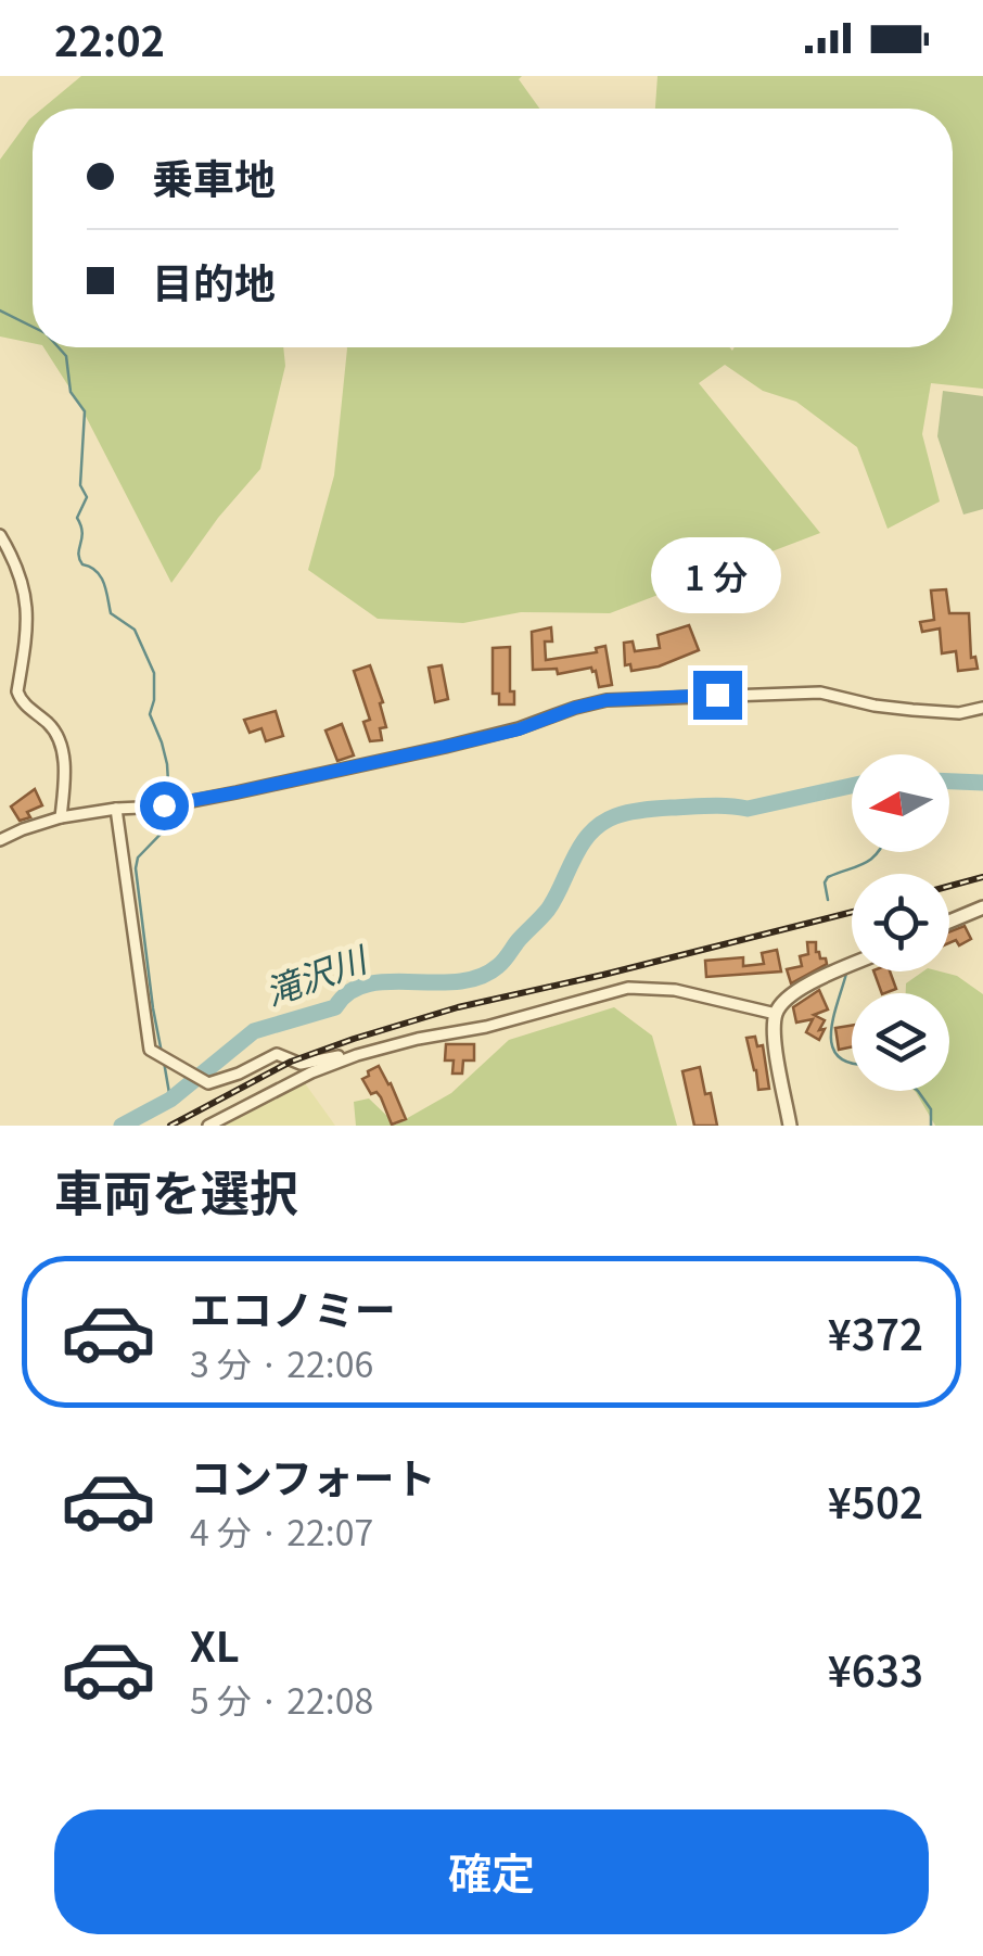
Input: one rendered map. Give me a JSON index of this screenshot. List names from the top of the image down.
{
  "water": ["滝沢川"],
  "north": "left",
  "page": {
    "status": "22:02",
    "banner": ["乗車地", "目的地"],
    "bubble": "1 分",
    "heading": "車両を選択",
    "list": [
      {
        "name": "エコノミー",
        "note": "3 分 · 22:06",
        "value": "¥372"
      },
      {
        "name": "コンフォート",
        "note": "4 分 · 22:07",
        "value": "¥502"
      },
      {
        "name": "XL",
        "note": "5 分 · 22:08",
        "value": "¥633"
      }
    ],
    "buttons": "確定"
  }
}
